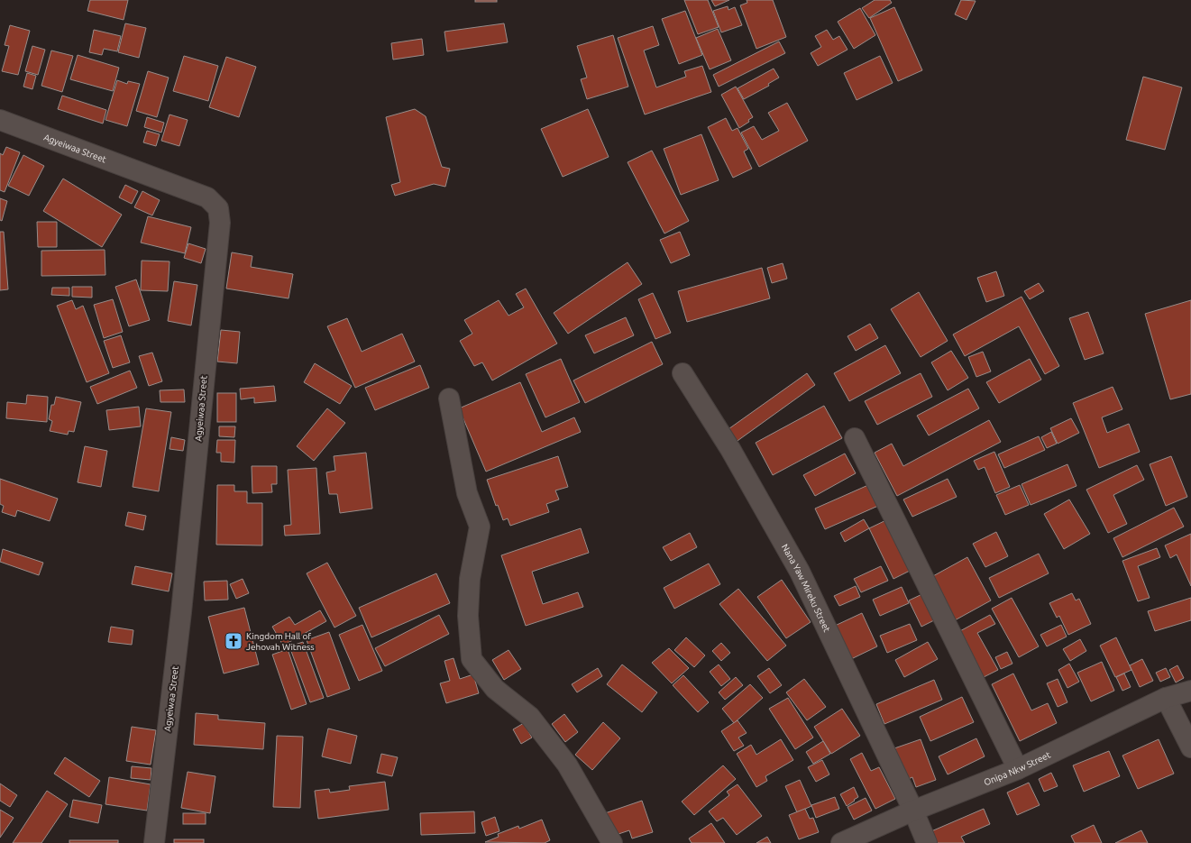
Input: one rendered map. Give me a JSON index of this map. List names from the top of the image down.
{
  "streets": {
    "street": ["Agyeiwaa Street", "Nana Yaw Mireku Street", "Onipa Nkw Street"]
  },
  "crossings": [
    ["Nana Yaw Mireku Street", "Onipa Nkw Street"]
  ],
  "places": {
    "church": ["Kingdom Hall of Jehovah Witness"]
  }
}
